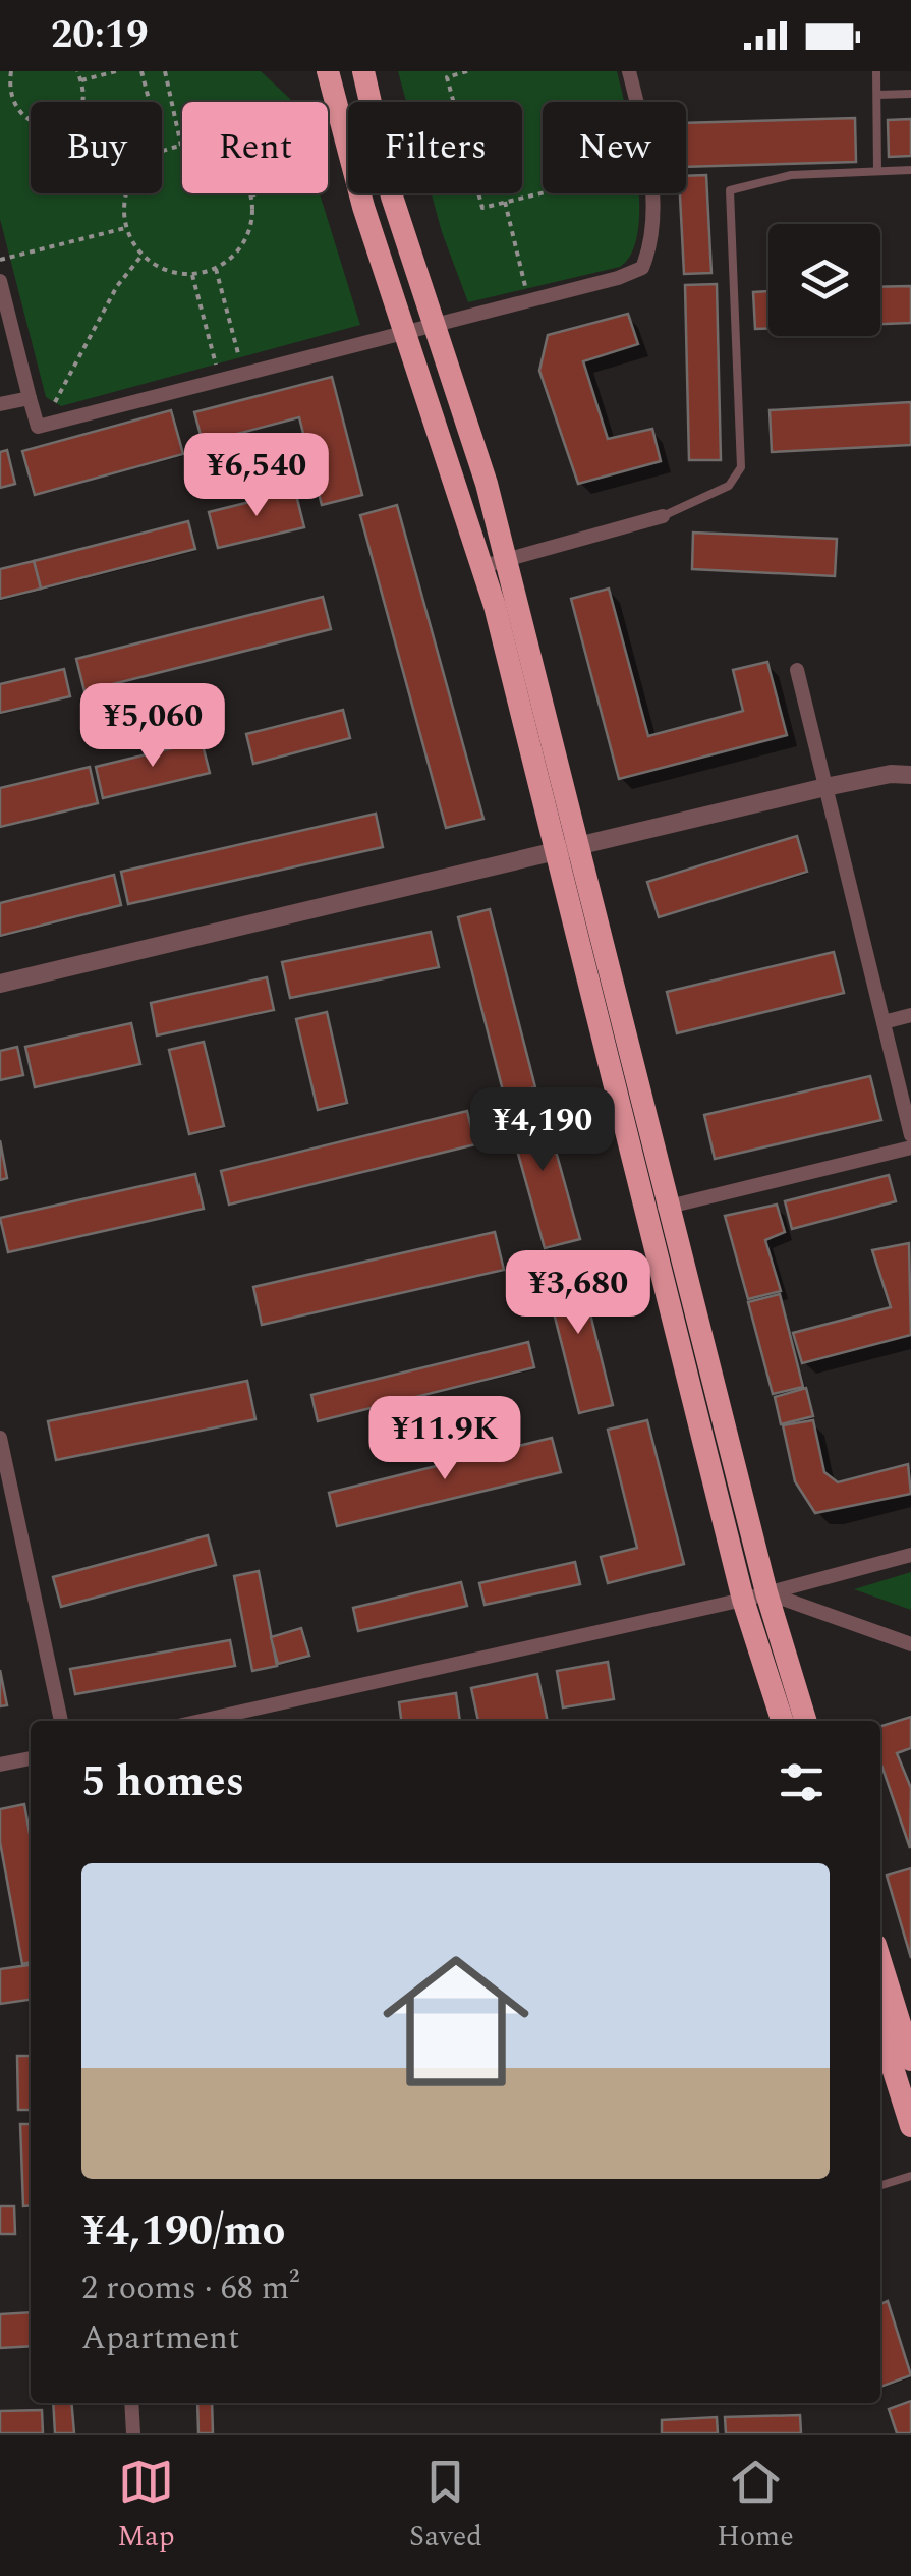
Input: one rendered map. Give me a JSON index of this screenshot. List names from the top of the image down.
{
  "page": {
    "status": "20:19",
    "chip": [
      "Buy",
      "Rent",
      "Filters",
      "New"
    ],
    "price": [
      "¥6,540",
      "¥5,060",
      "¥4,190",
      "¥3,680",
      "¥11.9K"
    ],
    "heading": "5 homes",
    "list": [
      {
        "name": "¥4,190/mo",
        "note": "2 rooms · 68 m² · Apartment"
      }
    ],
    "tabs": ["Map", "Saved", "Home"]
  }
}
